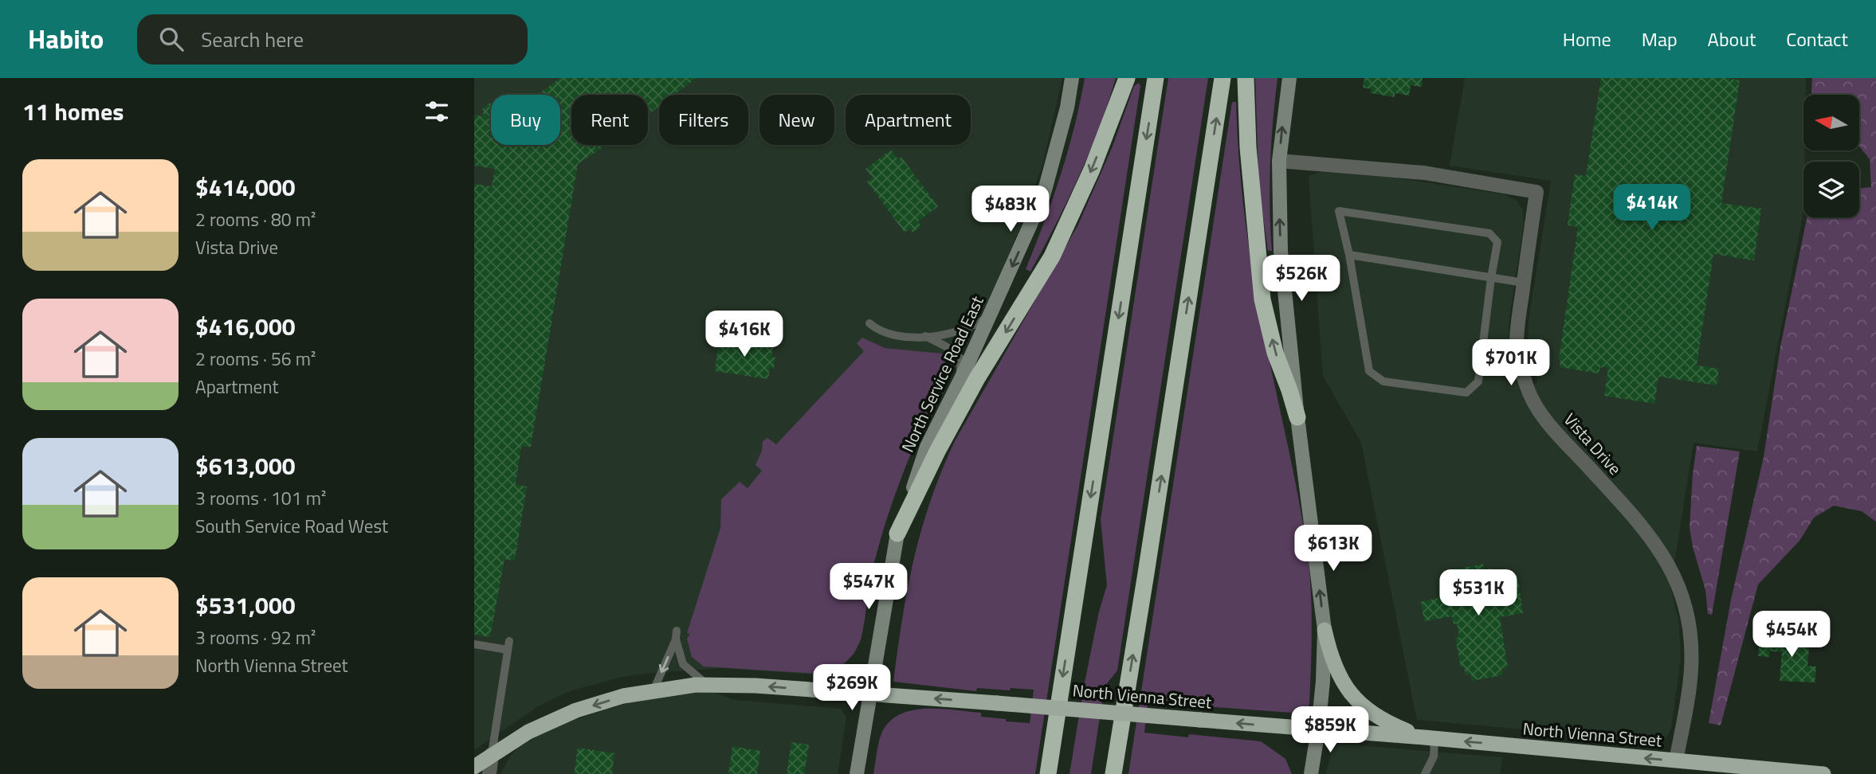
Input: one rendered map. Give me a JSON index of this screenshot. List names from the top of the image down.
{
  "streets": {
    "highway": ["North Vienna Street"],
    "main road": ["North Service Road East"],
    "street": ["Vista Drive"]
  },
  "crossings": [
    ["North Service Road East", "North Vienna Street"],
    ["Vista Drive", "North Vienna Street"]
  ],
  "one_way": ["North Vienna Street"],
  "north": "left",
  "page": {
    "header": "Habito",
    "search": "Search here",
    "nav": [
      "Home",
      "Map",
      "About",
      "Contact"
    ],
    "heading": "11 homes",
    "chip": [
      "Buy",
      "Rent",
      "Filters",
      "New",
      "Apartment"
    ],
    "list": [
      {
        "name": "$414,000",
        "note": "2 rooms · 80 m² · Vista Drive"
      },
      {
        "name": "$416,000",
        "note": "2 rooms · 56 m² · Apartment"
      },
      {
        "name": "$613,000",
        "note": "3 rooms · 101 m² · South Service Road West"
      },
      {
        "name": "$531,000",
        "note": "3 rooms · 92 m² · North Vienna Street"
      }
    ],
    "price": [
      "$414K",
      "$483K",
      "$526K",
      "$416K",
      "$701K",
      "$613K",
      "$547K",
      "$531K",
      "$454K",
      "$269K",
      "$859K"
    ]
  }
}
